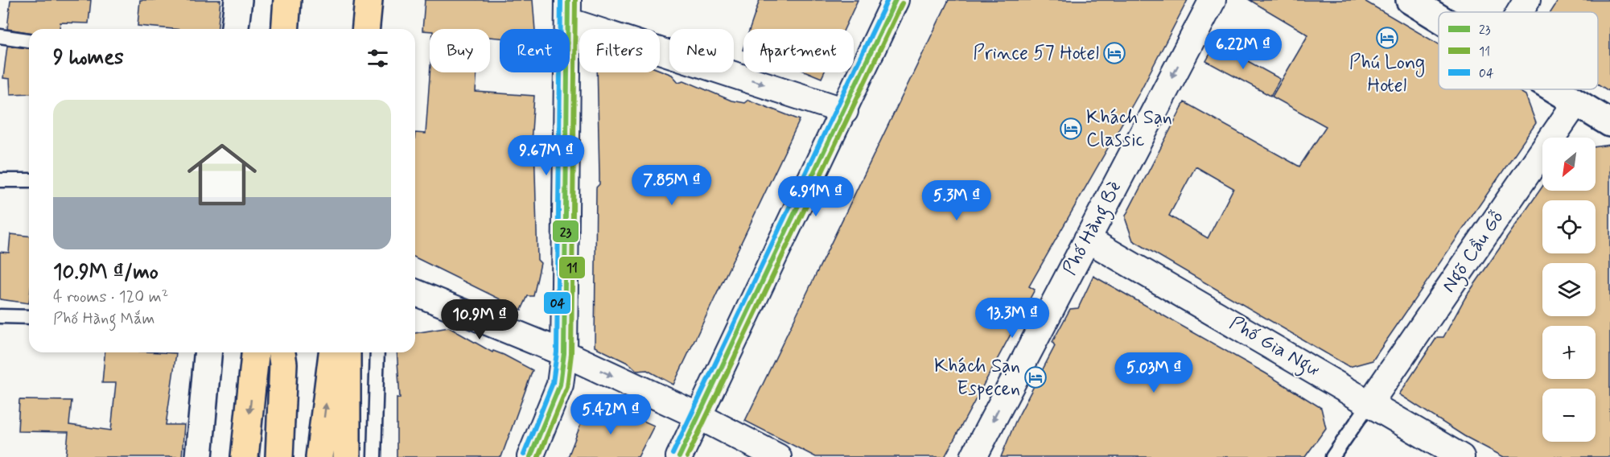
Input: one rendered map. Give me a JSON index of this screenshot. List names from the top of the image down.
{
  "streets": {
    "street": ["Phố Hàng Bè", "Ngõ Cầu Gỗ", "Phố Gia Ngư"]
  },
  "crossings": [
    ["Phố Hàng Bè", "Phố Gia Ngư"],
    ["Ngõ Cầu Gỗ", "Phố Gia Ngư"]
  ],
  "one_way": ["Phố Hàng Bè"],
  "places": {
    "hotel": [
      "Phú Long Hotel",
      "Prince 57 Hotel",
      "Khách Sạn Classic",
      "Khách Sạn Especen"
    ]
  },
  "lines": ["transit line 23", "transit line 11", "transit line 04"],
  "legend": ["23", "11", "04"],
  "north": "bottom left",
  "page": {
    "price": [
      "6.22M ₫",
      "9.67M ₫",
      "7.85M ₫",
      "6.91M ₫",
      "5.3M ₫",
      "13.3M ₫",
      "10.9M ₫",
      "5.03M ₫",
      "5.42M ₫"
    ],
    "chip": [
      "Buy",
      "Rent",
      "Filters",
      "New",
      "Apartment"
    ],
    "heading": "9 homes",
    "list": [
      {
        "name": "10.9M ₫/mo",
        "note": "4 rooms · 120 m² · Phố Hàng Mắm"
      }
    ],
    "map_buttons": ["+", "−"]
  }
}
